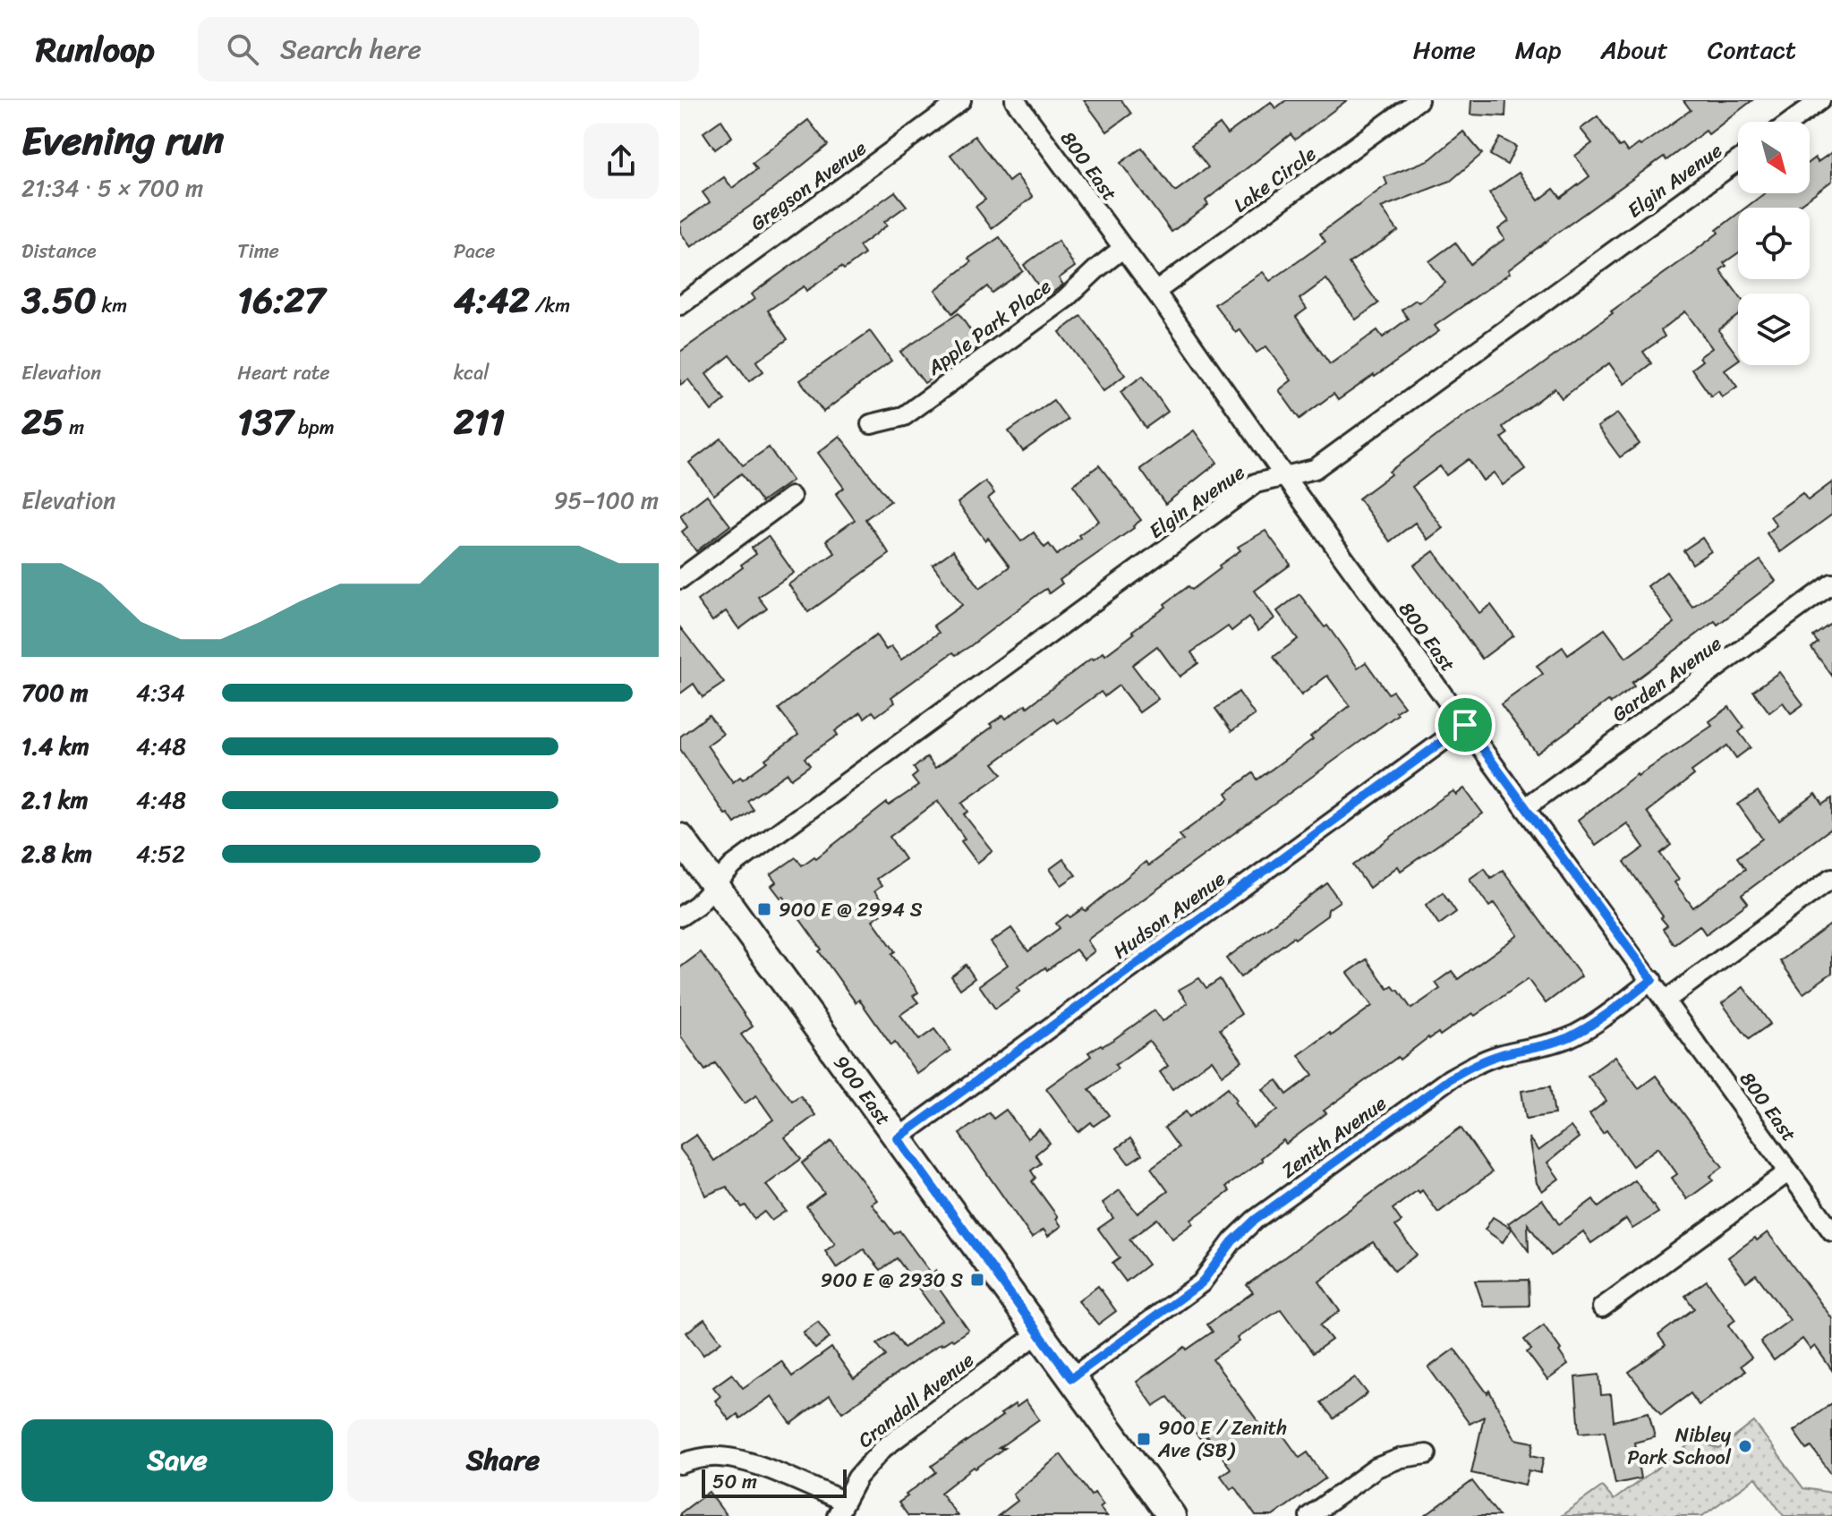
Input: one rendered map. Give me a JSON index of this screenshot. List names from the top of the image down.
{
  "streets": {
    "street": [
      "800 East",
      "Lake Circle",
      "Elgin Avenue",
      "Gregson Avenue",
      "Apple Park Place",
      "Garden Avenue",
      "Hudson Avenue",
      "900 East",
      "Zenith Avenue",
      "Crandall Avenue"
    ]
  },
  "crossings": [
    ["800 East", "Lake Circle"],
    ["800 East", "Elgin Avenue"],
    ["800 East", "Apple Park Place"],
    ["800 East", "Garden Avenue"],
    ["800 East", "Hudson Avenue"],
    ["800 East", "Zenith Avenue"],
    ["Elgin Avenue", "900 East"],
    ["Hudson Avenue", "900 East"],
    ["900 East", "Zenith Avenue"],
    ["900 East", "Crandall Avenue"]
  ],
  "places": {
    "transit": ["900 E @ 2994 S", "900 E @ 2930 S", "900 E / Zenith Ave (SB)"],
    "other": ["Nibley Park School"]
  },
  "scale_bar": "50 m",
  "north": "bottom right",
  "page": {
    "header": "Runloop",
    "search": "Search here",
    "nav": [
      "Home",
      "Map",
      "About",
      "Contact"
    ],
    "heading": ["Evening run", "21:34 · 5 × 700 m"],
    "stats": [
      ["Distance", "3.50 km"],
      ["Time", "16:27"],
      ["Pace", "4:42 /km"],
      ["Elevation", "25 m"],
      ["Heart rate", "137 bpm"],
      ["kcal", "211"]
    ],
    "chart": ["Elevation", "95–100 m"],
    "list": [
      {
        "name": "700 m",
        "note": "4:34"
      },
      {
        "name": "1.4 km",
        "note": "4:48"
      },
      {
        "name": "2.1 km",
        "note": "4:48"
      },
      {
        "name": "2.8 km",
        "note": "4:52"
      }
    ],
    "buttons": ["Save", "Share"],
    "scale": "50 m"
  }
}
